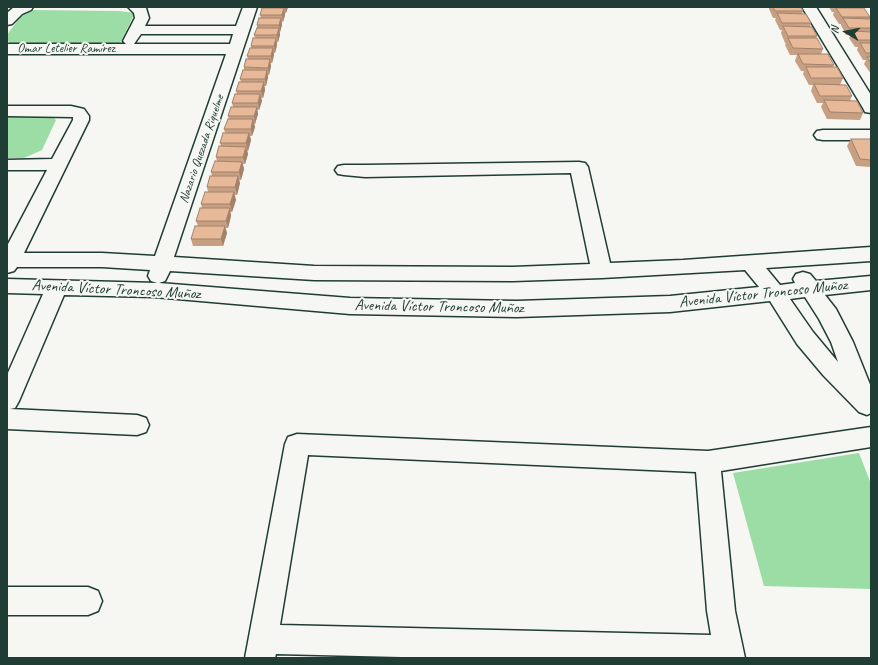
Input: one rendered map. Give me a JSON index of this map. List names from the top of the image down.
{
  "streets": {
    "street": ["Omar Letelier Ramírez", "Nazario Quezada Riquelme", "Avenida Víctor Troncoso Muñoz"]
  },
  "crossings": [
    ["Omar Letelier Ramírez", "Nazario Quezada Riquelme"],
    ["Nazario Quezada Riquelme", "Avenida Víctor Troncoso Muñoz"]
  ],
  "north": "left"
}
